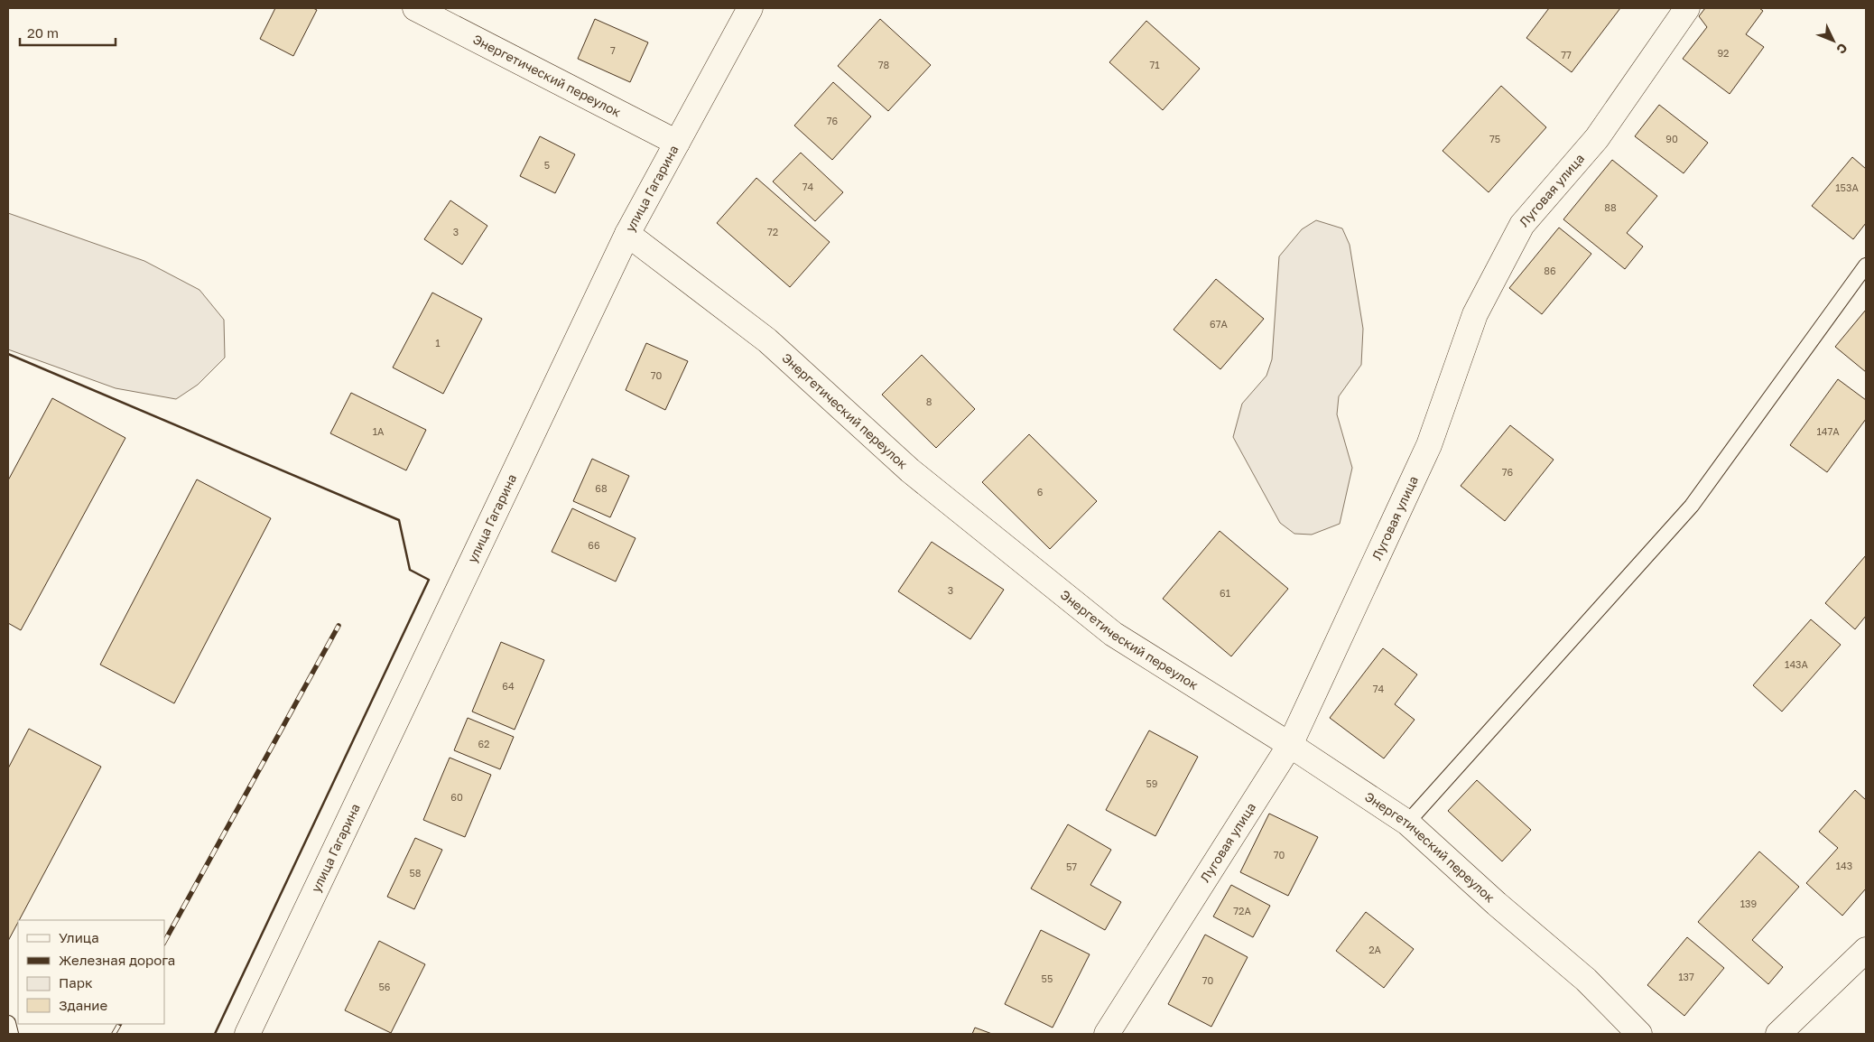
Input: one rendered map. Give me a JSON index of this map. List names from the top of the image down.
{
  "streets": {
    "street": ["Энергетический переулок", "улица Гагарина", "Луговая улица"]
  },
  "crossings": [
    ["Энергетический переулок", "улица Гагарина"],
    ["Энергетический переулок", "Луговая улица"]
  ],
  "house_numbers": [
    "7",
    "92",
    "77",
    "78",
    "71",
    "76",
    "75",
    "90",
    "5",
    "74",
    "153А",
    "88",
    "3",
    "72",
    "86",
    "67А",
    "1",
    "70",
    "8",
    "1А",
    "147А",
    "76",
    "68",
    "6",
    "66",
    "3",
    "61",
    "143А",
    "64",
    "74",
    "62",
    "59",
    "60",
    "70",
    "143",
    "57",
    "58",
    "139",
    "72А",
    "2А",
    "137",
    "55",
    "70",
    "56"
  ],
  "legend": [
    "Улица",
    "Железная дорога",
    "Парк",
    "Здание"
  ],
  "scale_bar": "20 m",
  "north": "bottom right"
}
